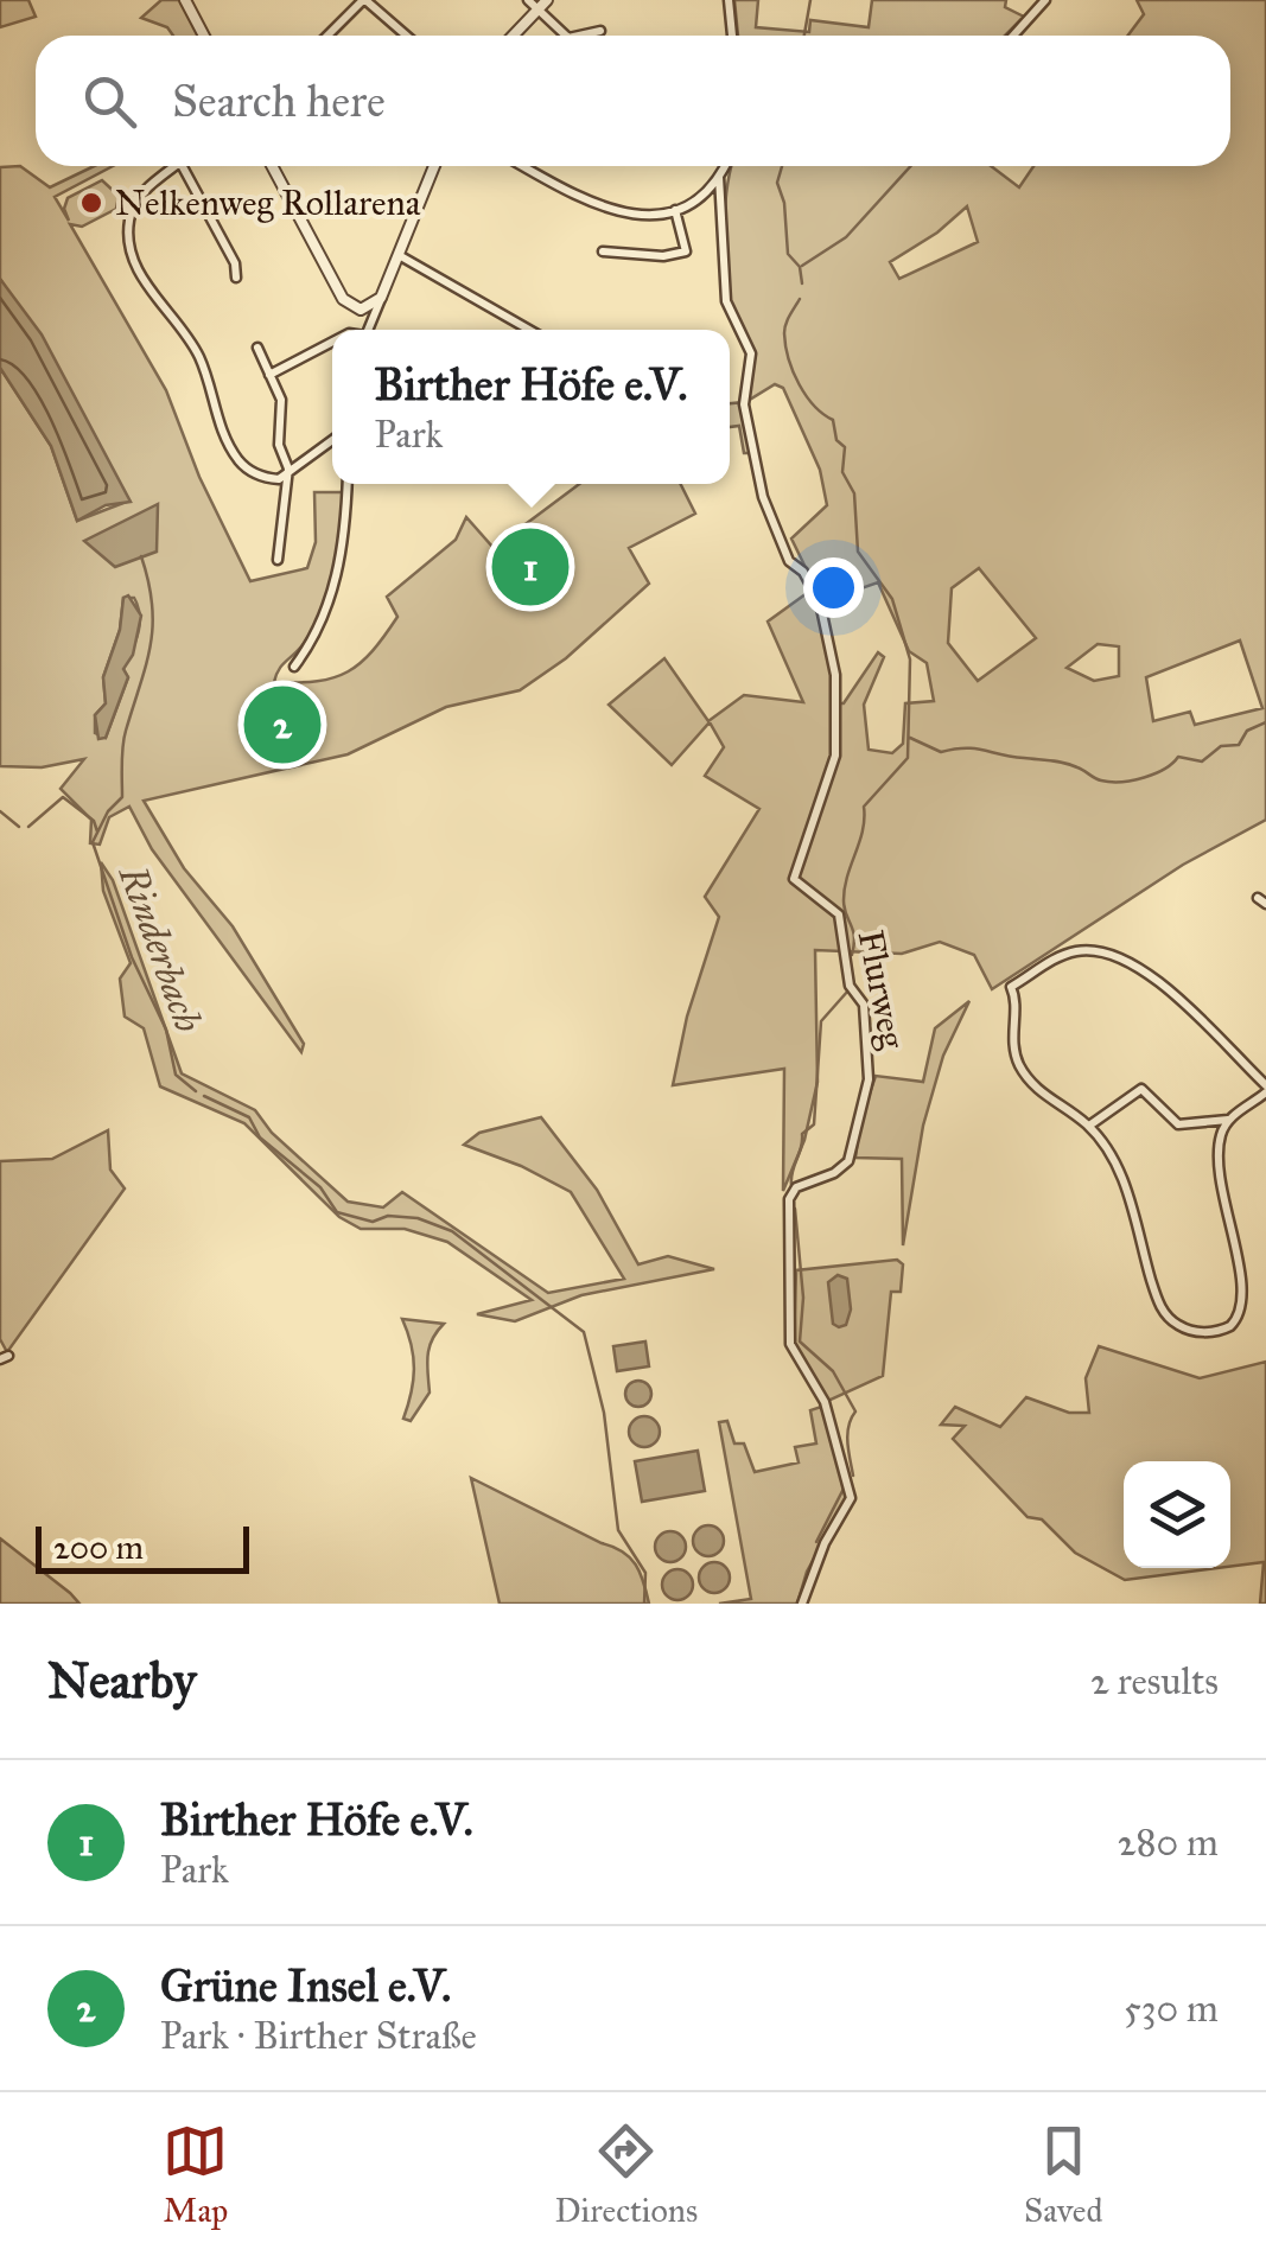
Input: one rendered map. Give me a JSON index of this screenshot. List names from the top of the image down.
{
  "streets": {
    "street": ["Flurweg"]
  },
  "water": ["Rinderbach"],
  "places": ["Nelkenweg Rollarena"],
  "scale_bar": "200 m",
  "page": {
    "search": "Search here",
    "popup": ["Birther Höfe e.V.", "Park"],
    "pins": ["1", "2"],
    "scale": "200 m",
    "heading": ["Nearby", "2 results"],
    "list": [
      {
        "mark": "1",
        "name": "Birther Höfe e.V.",
        "note": "Park",
        "value": "280 m"
      },
      {
        "mark": "2",
        "name": "Grüne Insel e.V.",
        "note": "Park · Birther Straße",
        "value": "530 m"
      }
    ],
    "nav": ["Map", "Directions", "Saved"]
  }
}
